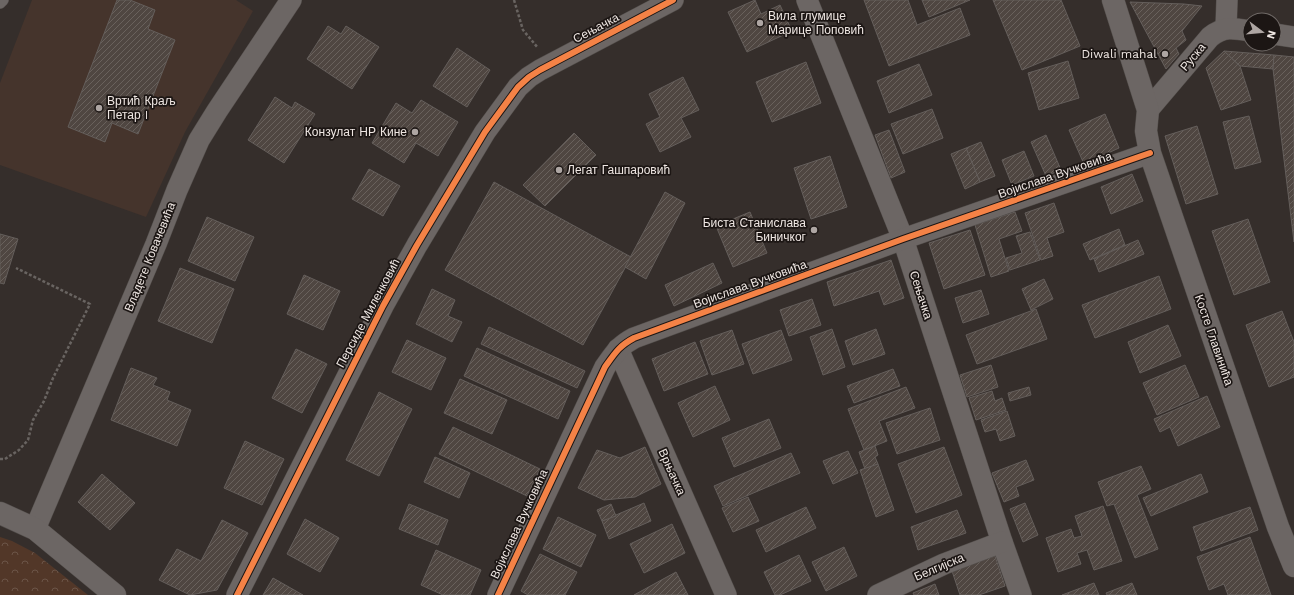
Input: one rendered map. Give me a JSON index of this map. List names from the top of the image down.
{
  "streets": {
    "street": [
      "Сењачка",
      "Руска",
      "Војислава Вучковића",
      "Владете Ковачевића",
      "Персиде Миленковић",
      "Косте Главинића",
      "Врњачка",
      "Белгијска"
    ]
  },
  "crossings": [
    ["Сењачка", "Војислава Вучковића"],
    ["Сењачка", "Персиде Миленковић"],
    ["Сењачка", "Белгијска"],
    ["Руска", "Косте Главинића"],
    ["Војислава Вучковића", "Косте Главинића"],
    ["Војислава Вучковића", "Врњачка"]
  ],
  "places": [
    "Вила глумице Марице Поповић",
    "Diwali mahal",
    "Вртић Краљ Петар I",
    "Конзулат НР Кине",
    "Легат Гашпаровић",
    "Биста Станислава Биничког"
  ],
  "north": "right"
}
